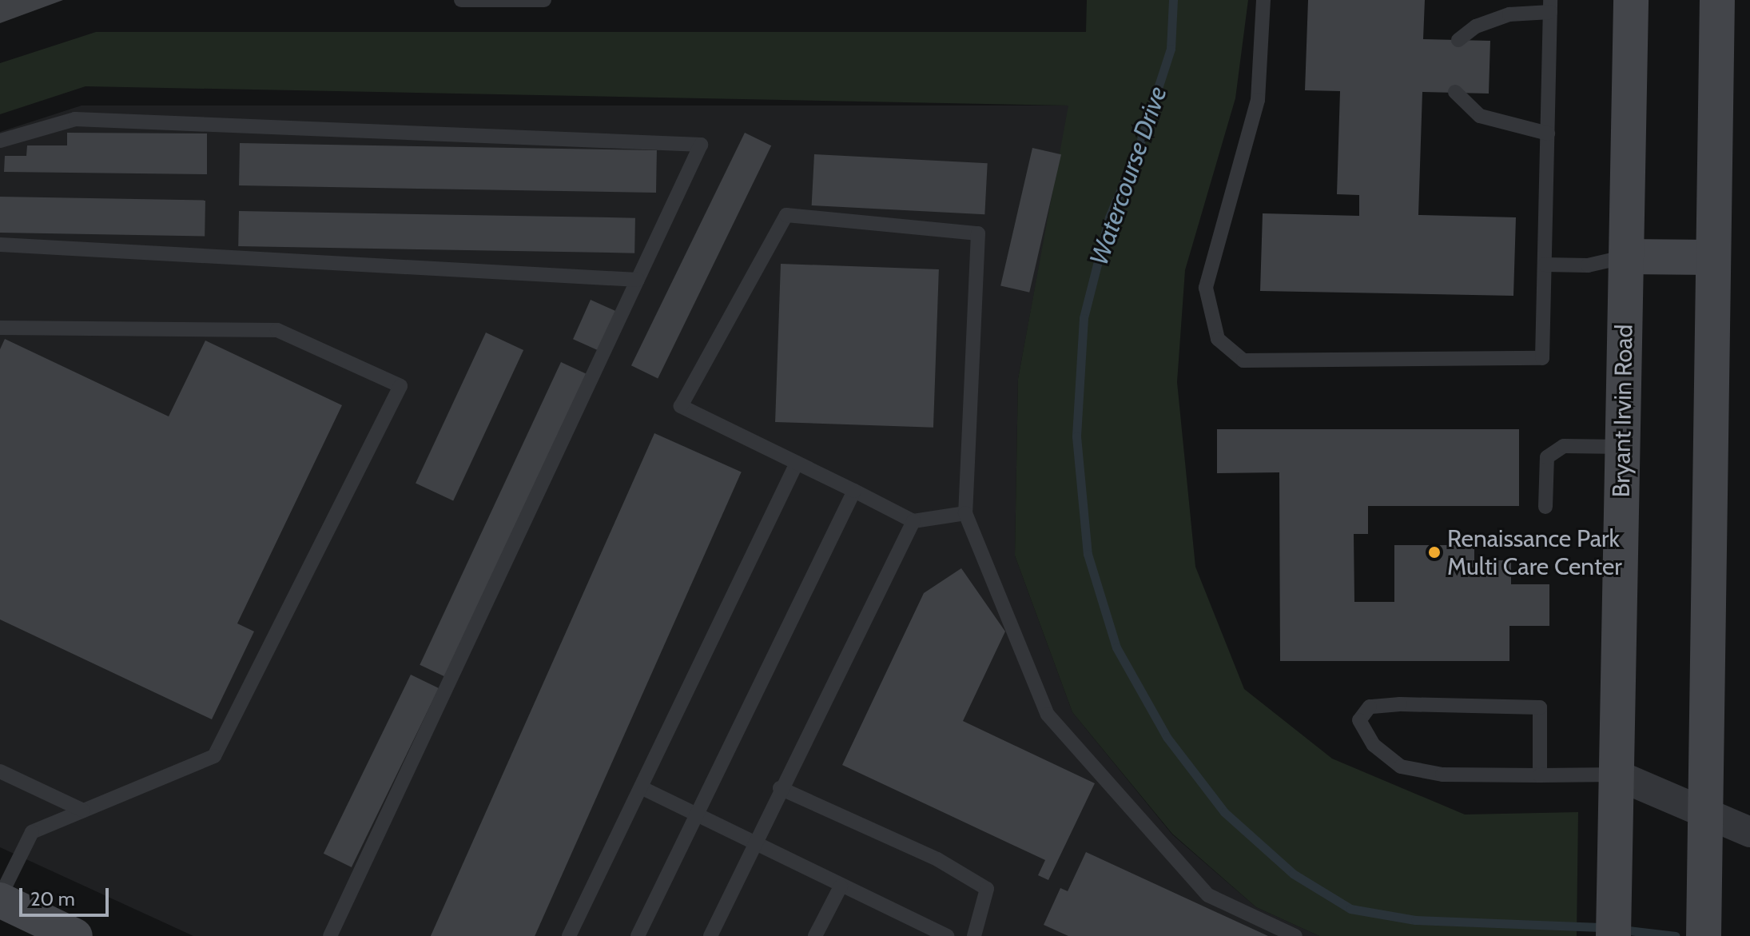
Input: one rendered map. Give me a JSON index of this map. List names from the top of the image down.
{
  "streets": {
    "main road": ["Bryant Irvin Road"]
  },
  "water": ["Watercourse Drive"],
  "places": ["Renaissance Park Multi Care Center"],
  "scale_bar": "20 m"
}
